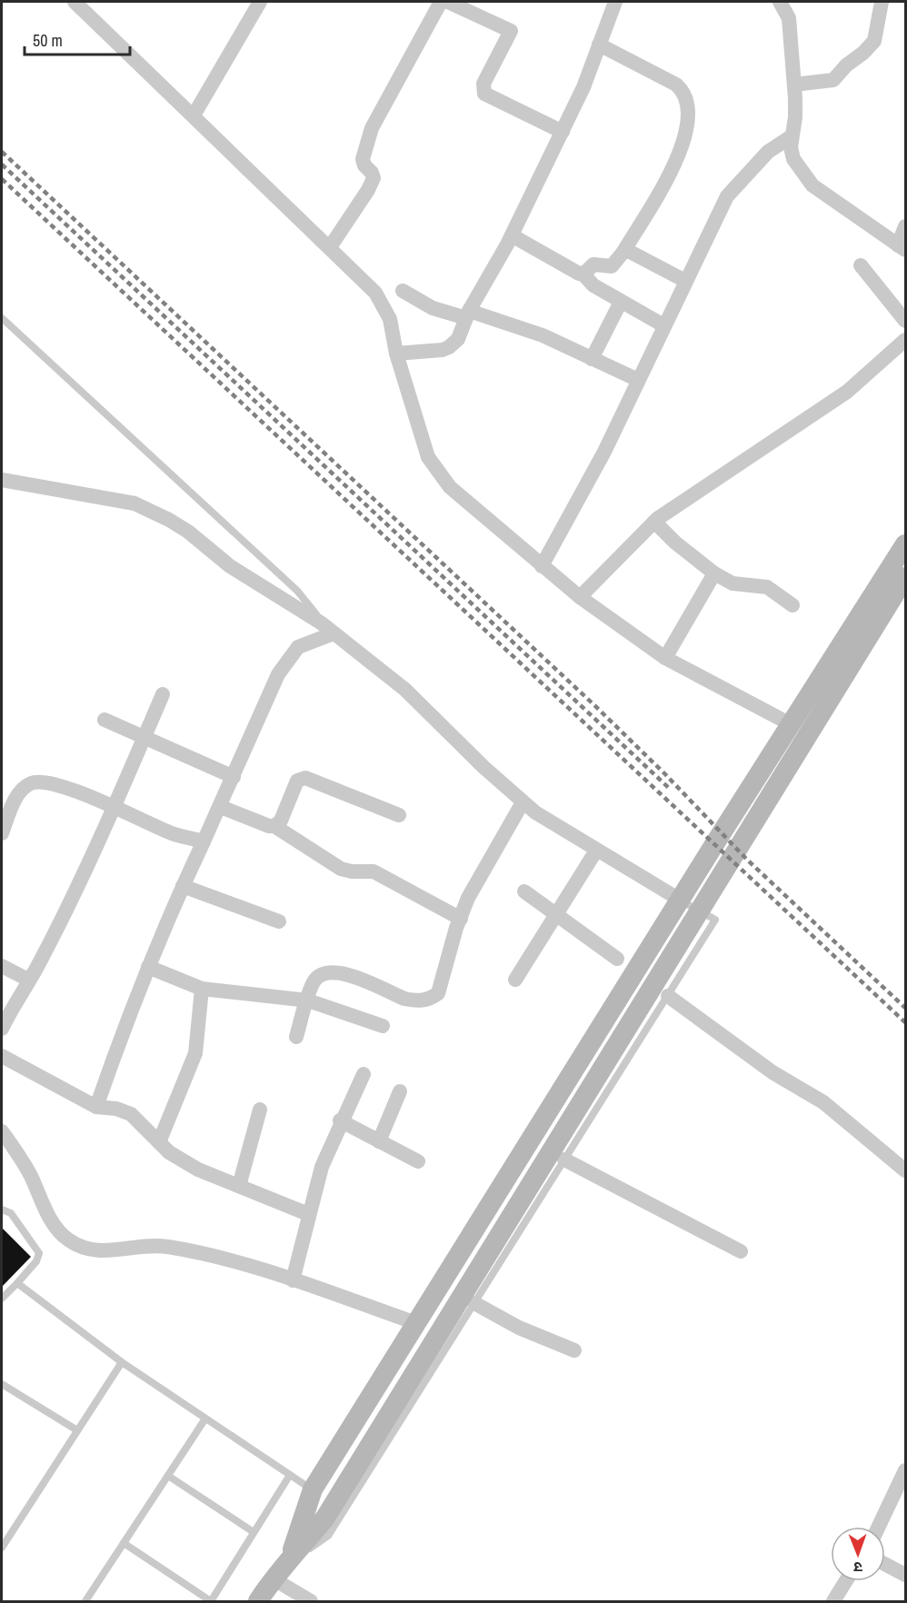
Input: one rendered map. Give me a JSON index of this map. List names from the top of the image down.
{
  "scale_bar": "50 m",
  "north": "bottom"
}
